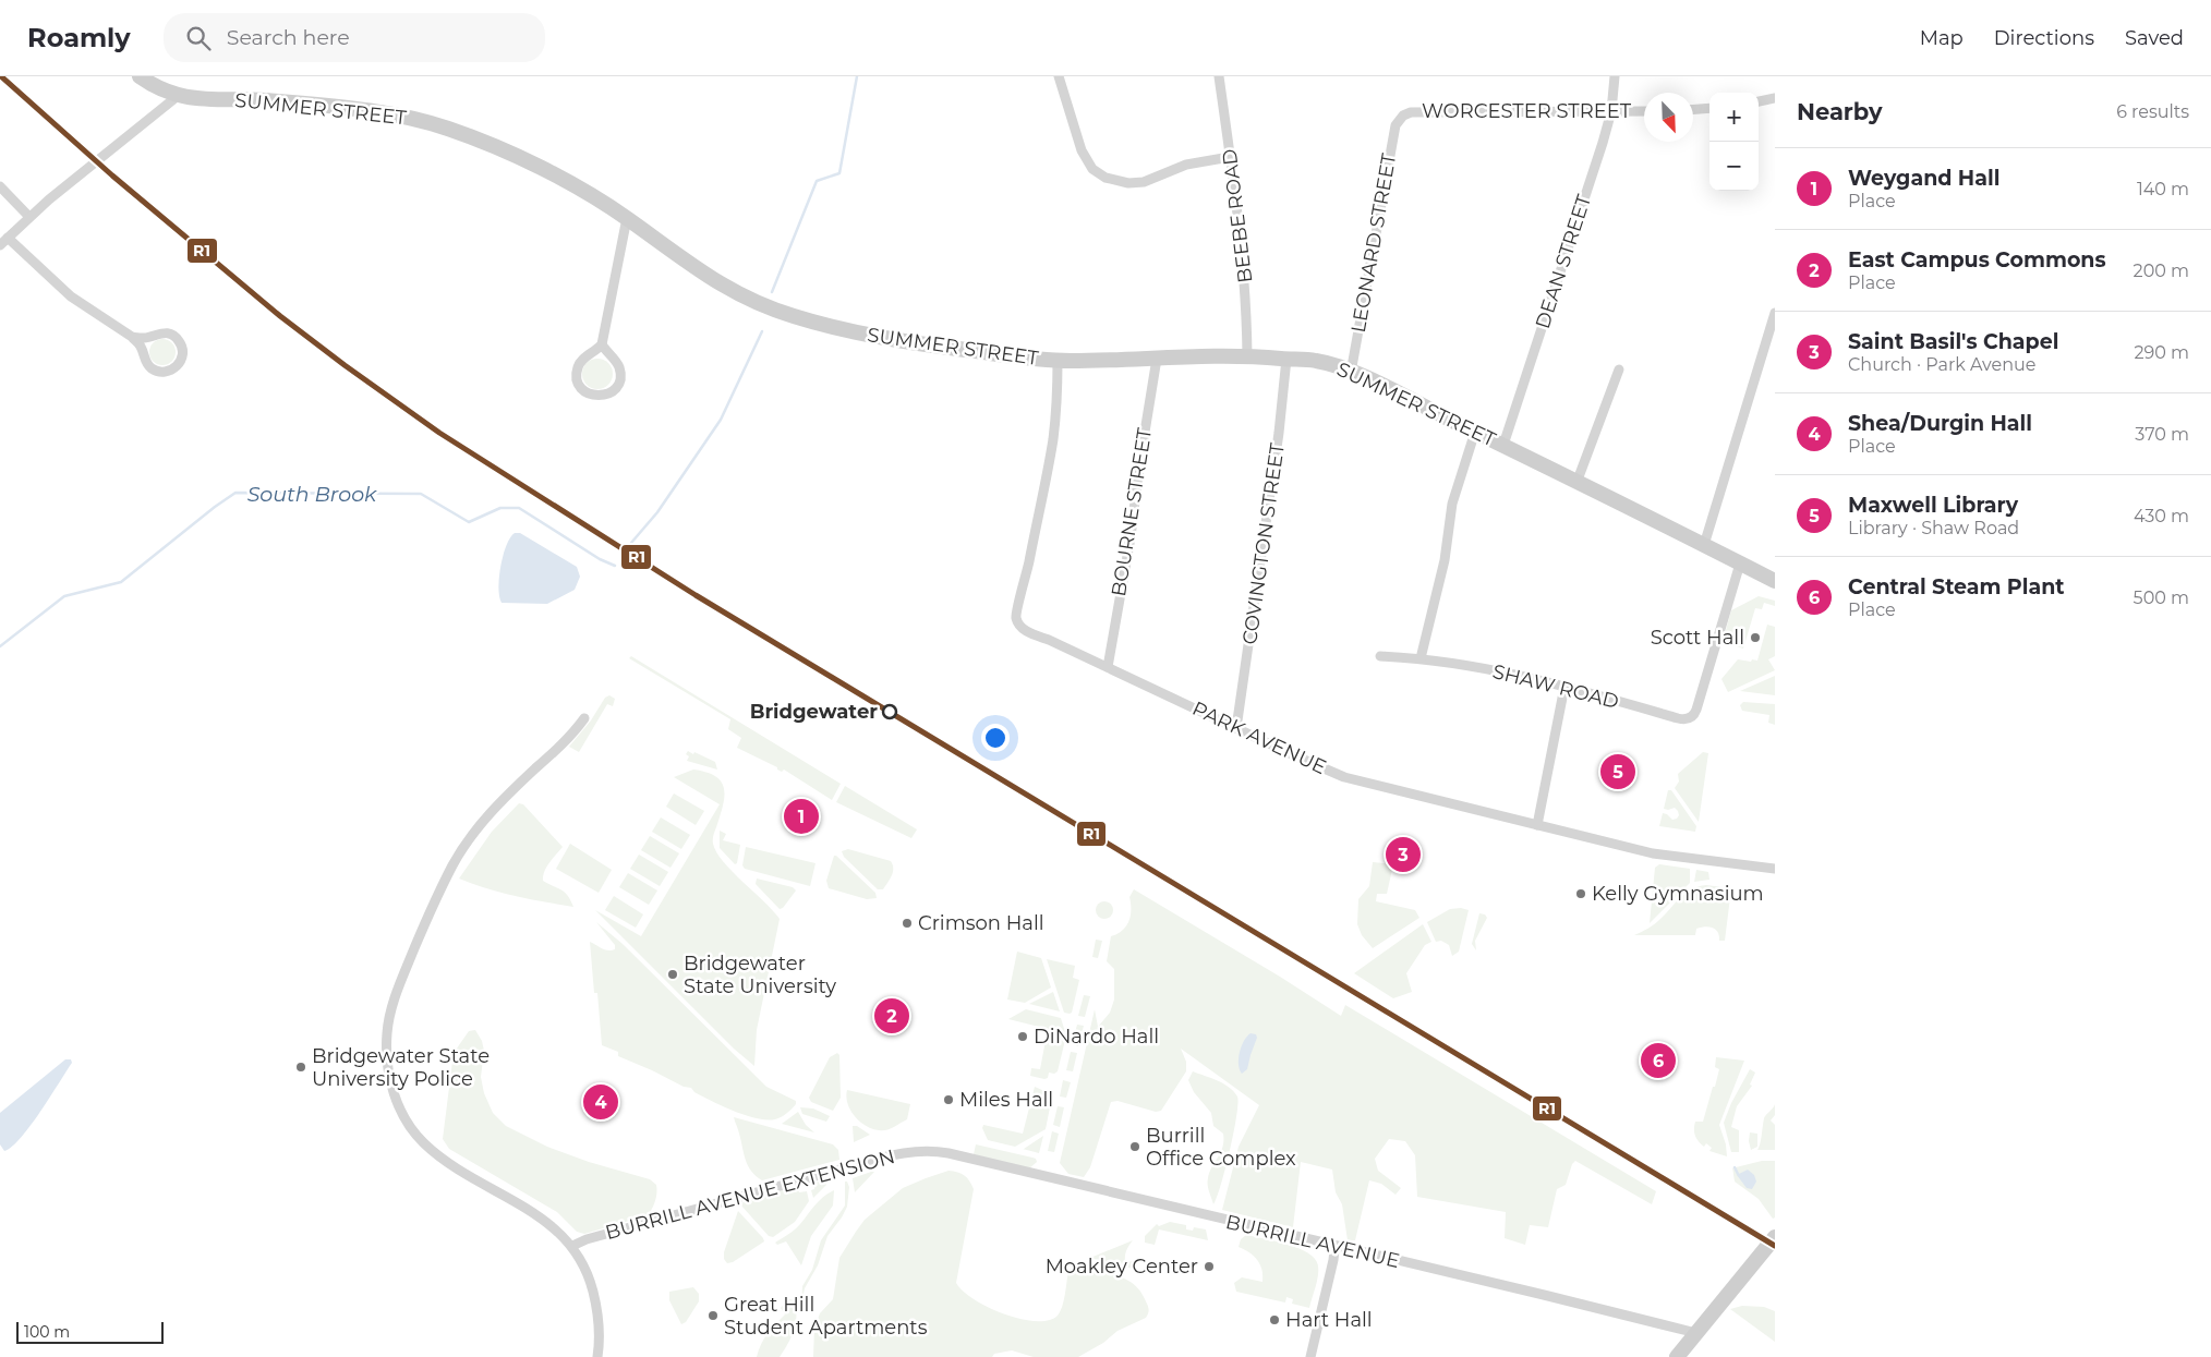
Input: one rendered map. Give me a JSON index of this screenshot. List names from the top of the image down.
{
  "streets": {
    "main road": ["SUMMER STREET"],
    "street": [
      "WORCESTER STREET",
      "BEEBE ROAD",
      "LEONARD STREET",
      "DEAN STREET",
      "BOURNE STREET",
      "COVINGTON STREET",
      "SHAW ROAD",
      "PARK AVENUE",
      "BURRILL AVENUE EXTENSION",
      "BURRILL AVENUE"
    ]
  },
  "crossings": [
    ["SUMMER STREET", "BEEBE ROAD"],
    ["SUMMER STREET", "LEONARD STREET"],
    ["SUMMER STREET", "DEAN STREET"],
    ["SUMMER STREET", "BOURNE STREET"],
    ["SUMMER STREET", "COVINGTON STREET"],
    ["SUMMER STREET", "SHAW ROAD"],
    ["SUMMER STREET", "PARK AVENUE"],
    ["WORCESTER STREET", "LEONARD STREET"],
    ["WORCESTER STREET", "DEAN STREET"],
    ["BOURNE STREET", "PARK AVENUE"],
    ["COVINGTON STREET", "PARK AVENUE"],
    ["BURRILL AVENUE EXTENSION", "BURRILL AVENUE"]
  ],
  "water": ["South Brook"],
  "places": [
    "Scott Hall",
    "Bridgewater",
    "Kelly Gymnasium",
    "Crimson Hall",
    "Bridgewater State University",
    "DiNardo Hall",
    "Bridgewater State University Police",
    "Miles Hall",
    "Burrill Office Complex",
    "Moakley Center",
    "Great Hill Student Apartments",
    "Hart Hall"
  ],
  "lines": ["transit line R1"],
  "scale_bar": "100 m",
  "north": "bottom right",
  "page": {
    "header": "Roamly",
    "search": "Search here",
    "nav": ["Map", "Directions", "Saved"],
    "heading": ["Nearby", "6 results"],
    "map_buttons": ["+", "−"],
    "list": [
      {
        "mark": "1",
        "name": "Weygand Hall",
        "note": "Place",
        "value": "140 m"
      },
      {
        "mark": "2",
        "name": "East Campus Commons",
        "note": "Place",
        "value": "200 m"
      },
      {
        "mark": "3",
        "name": "Saint Basil's Chapel",
        "note": "Church · Park Avenue",
        "value": "290 m"
      },
      {
        "mark": "4",
        "name": "Shea/Durgin Hall",
        "note": "Place",
        "value": "370 m"
      },
      {
        "mark": "5",
        "name": "Maxwell Library",
        "note": "Library · Shaw Road",
        "value": "430 m"
      },
      {
        "mark": "6",
        "name": "Central Steam Plant",
        "note": "Place",
        "value": "500 m"
      }
    ],
    "pins": [
      "5",
      "1",
      "3",
      "2",
      "6",
      "4"
    ],
    "scale": "100 m"
  }
}
